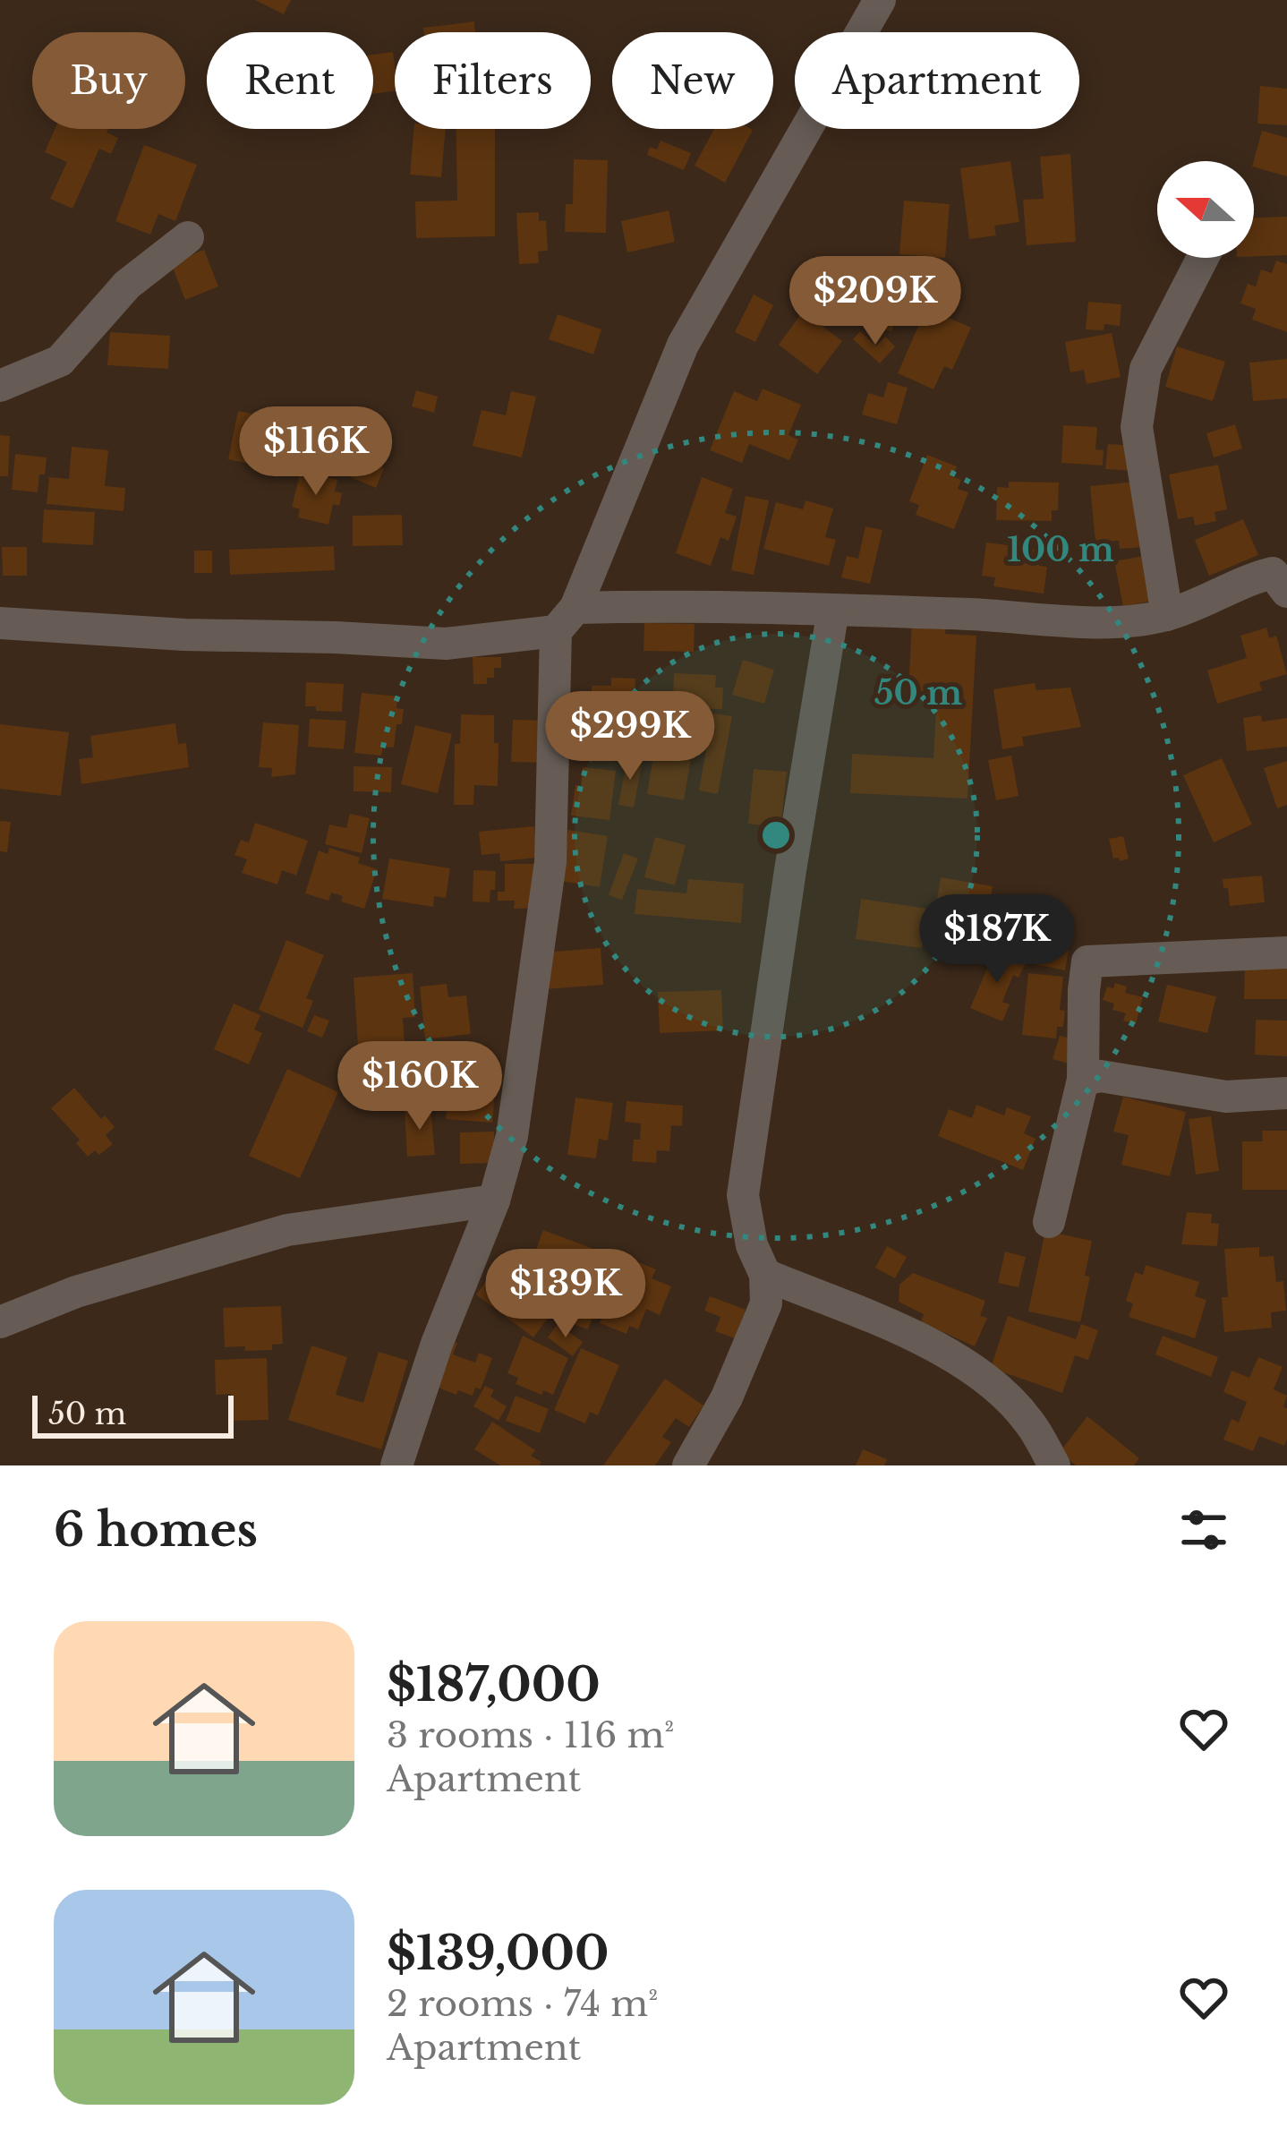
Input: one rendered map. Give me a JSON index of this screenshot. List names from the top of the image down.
{
  "scale_bar": "50 m",
  "north": "left",
  "page": {
    "chip": [
      "Buy",
      "Rent",
      "Filters",
      "New",
      "Apartment"
    ],
    "price": [
      "$209K",
      "$116K",
      "$299K",
      "$187K",
      "$160K",
      "$139K"
    ],
    "scale": "50 m",
    "heading": "6 homes",
    "list": [
      {
        "name": "$187,000",
        "note": "3 rooms · 116 m² · Apartment"
      },
      {
        "name": "$139,000",
        "note": "2 rooms · 74 m² · Apartment"
      }
    ]
  },
  "rings": ["100 m", "50 m"]
}
